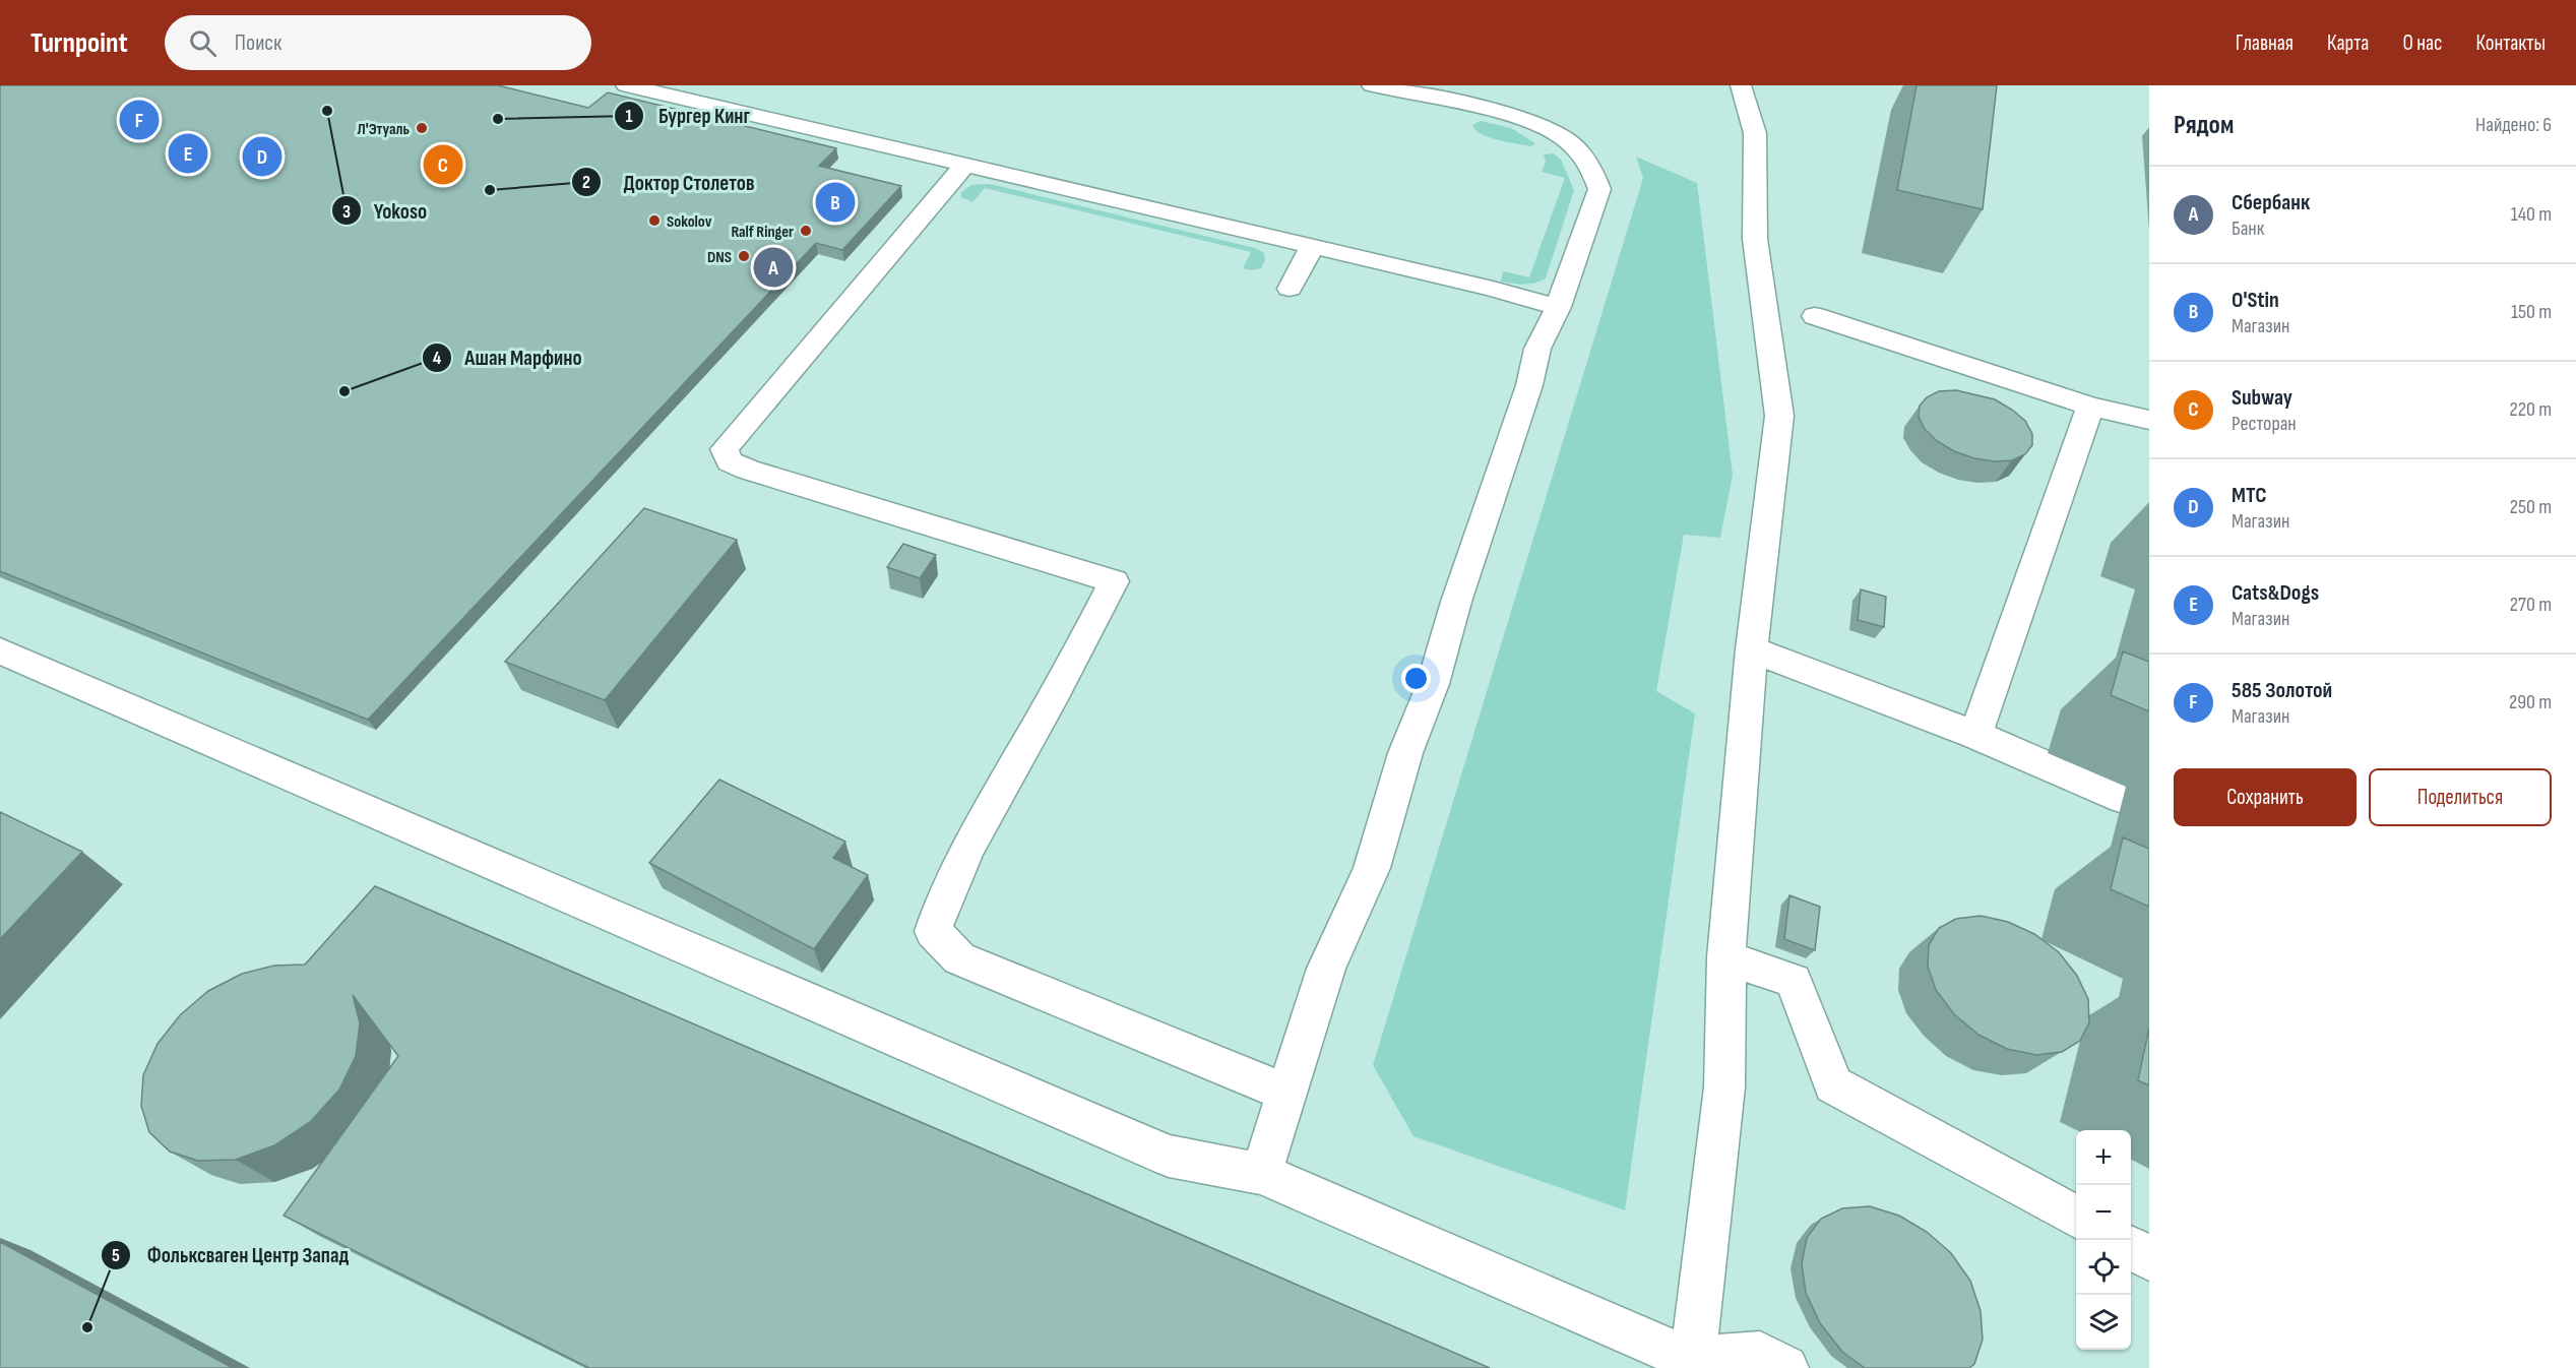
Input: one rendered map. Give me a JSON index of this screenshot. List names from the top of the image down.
{
  "places": [
    "Yokoso",
    "Бургер Кинг",
    "Л'Этуаль",
    "Доктор Столетов",
    "Sokolov",
    "Ralf Ringer",
    "DNS",
    "Ашан Марфино",
    "Фольксваген Центр Запад"
  ],
  "page": {
    "header": "Turnpoint",
    "search": "Поиск",
    "nav": [
      "Главная",
      "Карта",
      "О нас",
      "Контакты"
    ],
    "heading": ["Рядом", "Найдено: 6"],
    "pins": [
      "F",
      "E",
      "D",
      "C",
      "B",
      "A"
    ],
    "list": [
      {
        "mark": "A",
        "name": "Сбербанк",
        "note": "Банк",
        "value": "140 m"
      },
      {
        "mark": "B",
        "name": "O'Stin",
        "note": "Магазин",
        "value": "150 m"
      },
      {
        "mark": "C",
        "name": "Subway",
        "note": "Ресторан",
        "value": "220 m"
      },
      {
        "mark": "D",
        "name": "МТС",
        "note": "Магазин",
        "value": "250 m"
      },
      {
        "mark": "E",
        "name": "Cats&Dogs",
        "note": "Магазин",
        "value": "270 m"
      },
      {
        "mark": "F",
        "name": "585 Золотой",
        "note": "Магазин",
        "value": "290 m"
      }
    ],
    "buttons": ["Сохранить", "Поделиться"],
    "map_buttons": ["+", "−"]
  }
}
